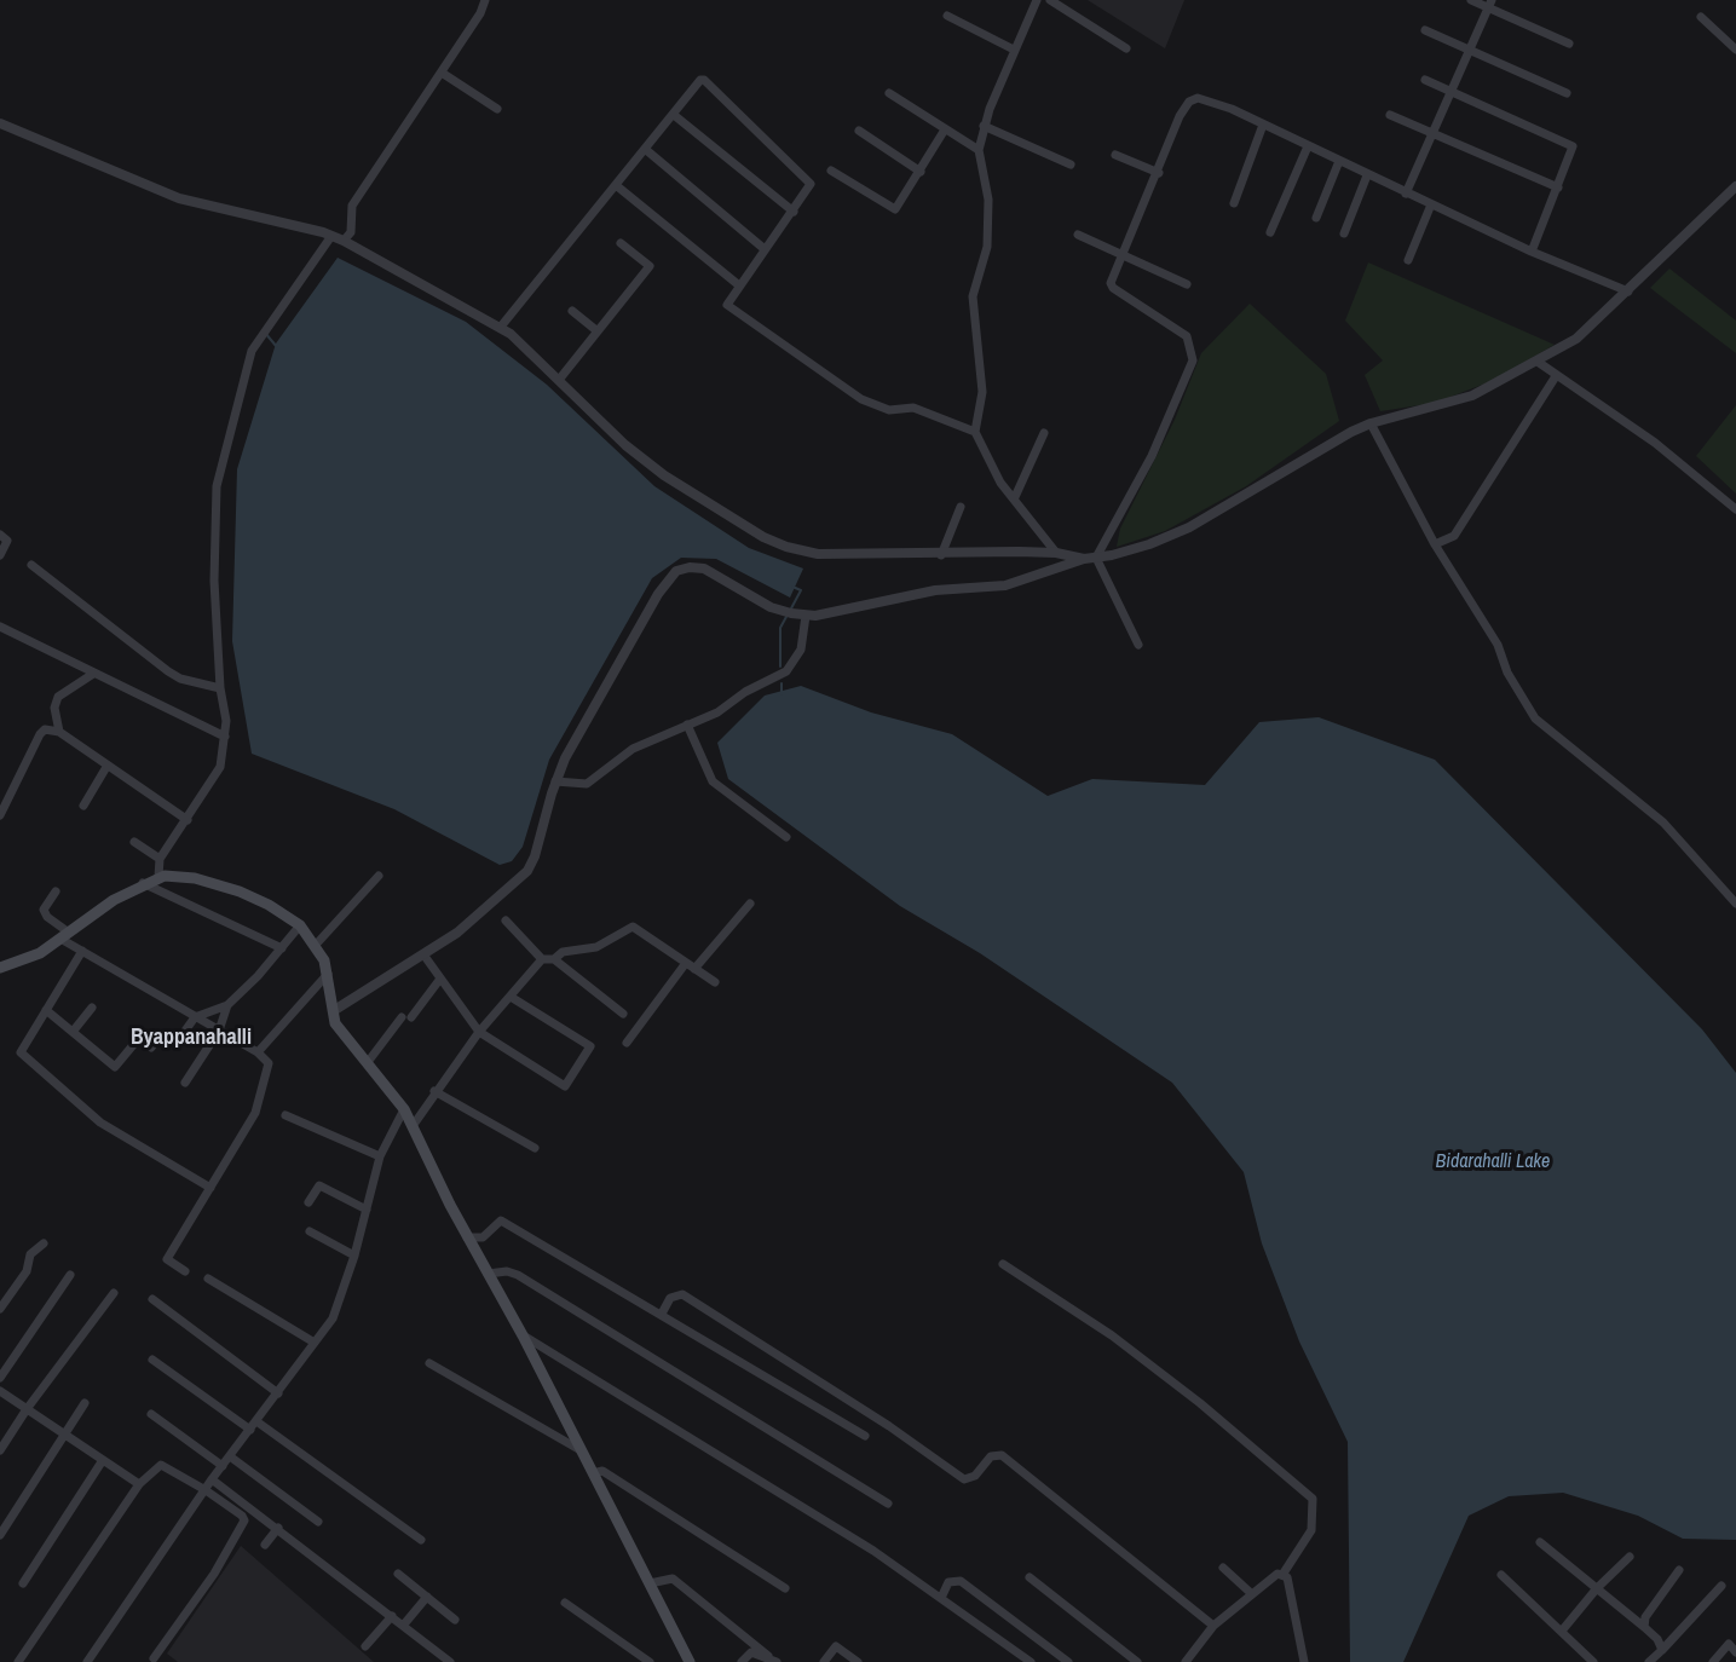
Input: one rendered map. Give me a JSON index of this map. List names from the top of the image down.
{
  "districts": ["Byappanahalli"],
  "water": ["Bidarahalli Lake"]
}
